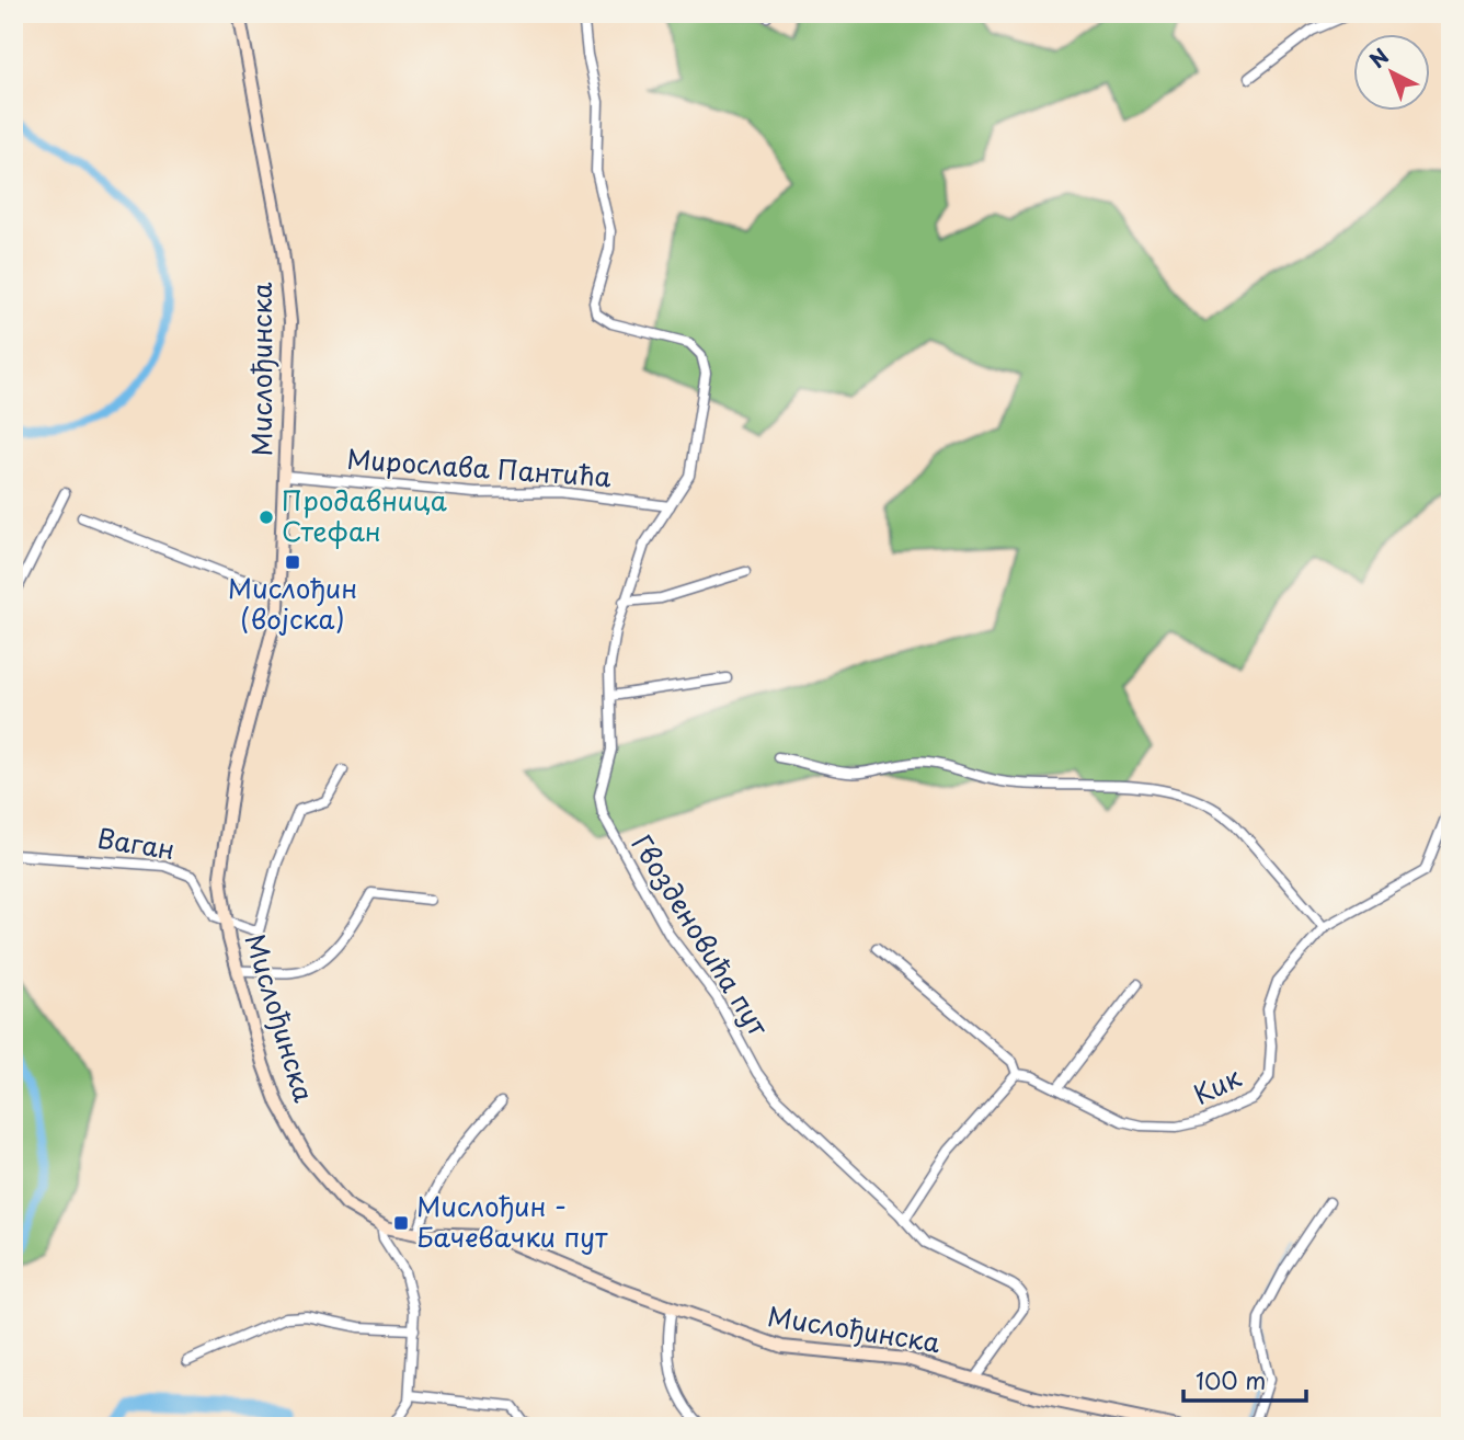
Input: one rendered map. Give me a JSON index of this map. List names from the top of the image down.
{
  "streets": {
    "main road": ["Мислођинска"],
    "street": [
      "Мирослава Пантића",
      "Ваган",
      "Гвозденовића пут",
      "Кик"
    ]
  },
  "crossings": [
    ["Мислођинска", "Мирослава Пантића"],
    ["Мислођинска", "Ваган"],
    ["Мислођинска", "Гвозденовића пут"],
    ["Мирослава Пантића", "Гвозденовића пут"]
  ],
  "places": {
    "other": ["Продавница Стефан"],
    "transit": ["Мислођин (војска)", "Мислођин - Бачевачки пут"]
  },
  "scale_bar": "100 m",
  "north": "top left"
}
